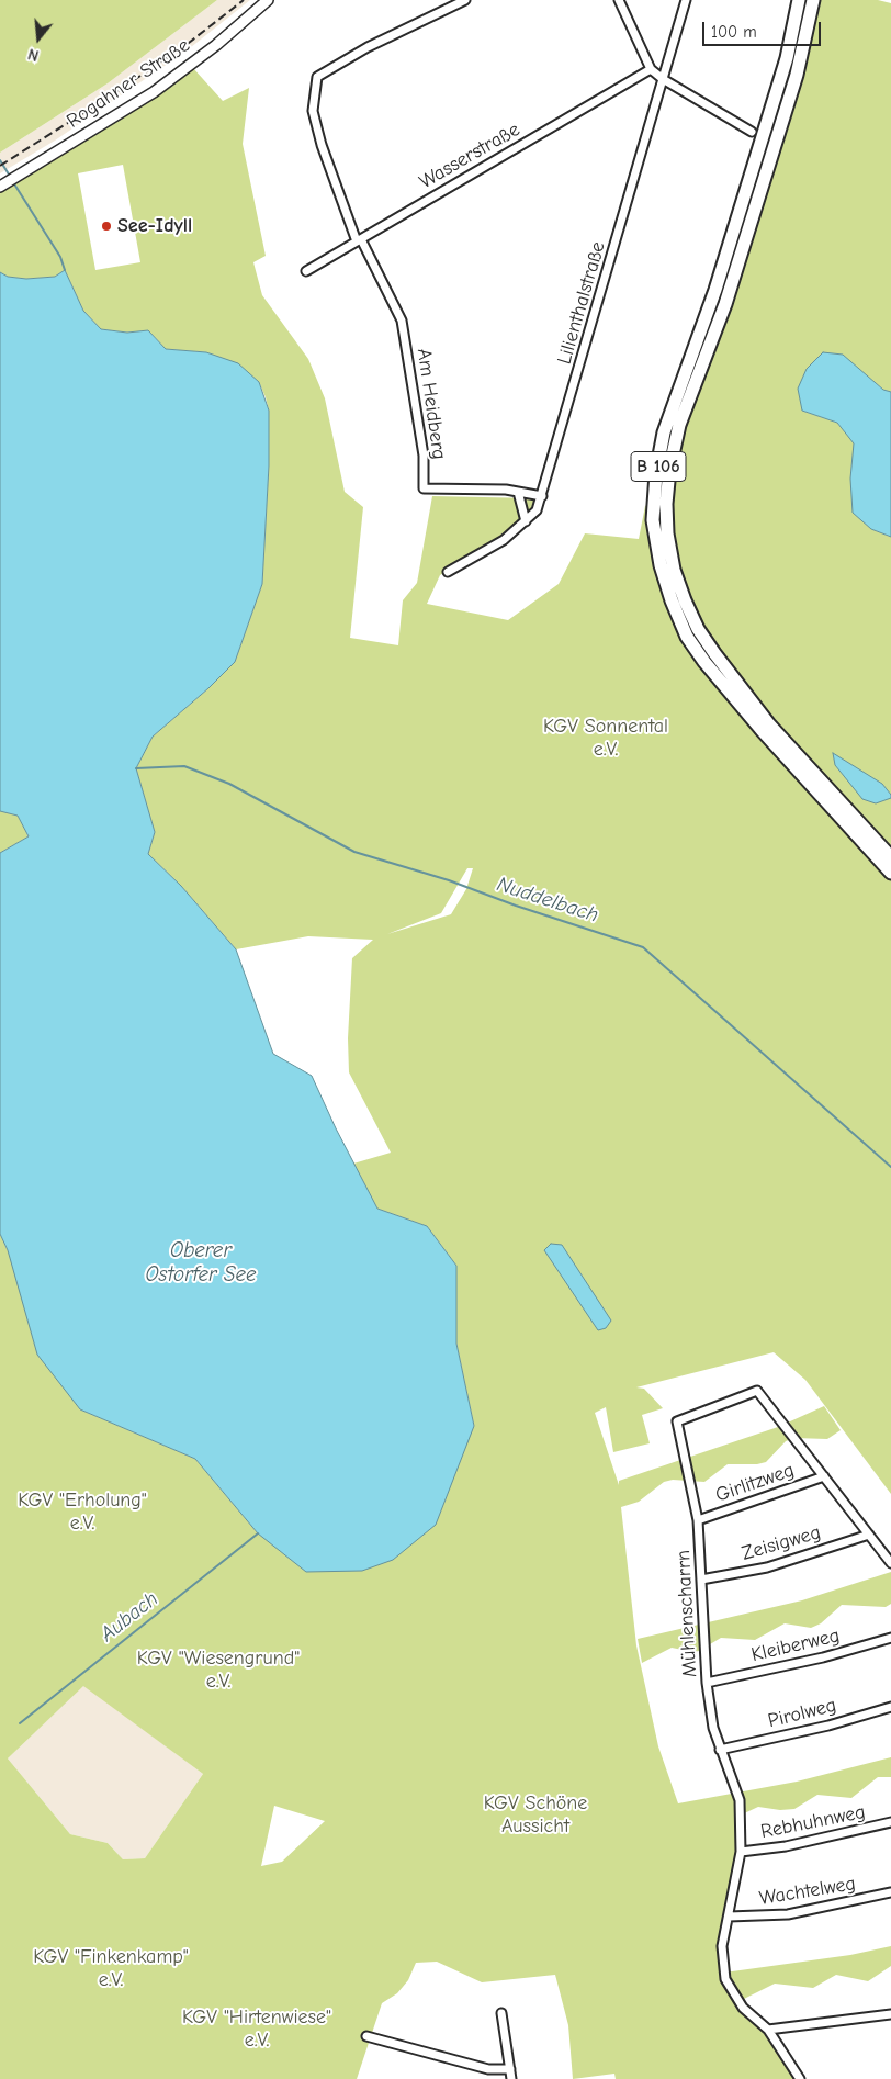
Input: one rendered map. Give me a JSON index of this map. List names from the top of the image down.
{
  "streets": {
    "highway": ["B 106"],
    "street": [
      "Rogahner Straße",
      "Wasserstraße",
      "Lilienthalstraße",
      "Am Heidberg",
      "Girlitzweg",
      "Zeisigweg",
      "Mühlenscharrn",
      "Kleiberweg",
      "Pirolweg",
      "Rebhuhnweg",
      "Wachtelweg"
    ]
  },
  "crossings": [
    ["Wasserstraße", "Am Heidberg"],
    ["Lilienthalstraße", "Am Heidberg"],
    ["Girlitzweg", "Mühlenscharrn"],
    ["Zeisigweg", "Mühlenscharrn"],
    ["Mühlenscharrn", "Kleiberweg"],
    ["Mühlenscharrn", "Pirolweg"],
    ["Mühlenscharrn", "Rebhuhnweg"],
    ["Mühlenscharrn", "Wachtelweg"]
  ],
  "water": ["Nuddelbach", "Oberer Ostorfer See", "Aubach"],
  "parks": [
    "KGV Sonnental e.V.",
    "KGV \"Erholung\" e.V.",
    "KGV \"Wiesengrund\" e.V.",
    "KGV Schöne Aussicht",
    "KGV \"Finkenkamp\" e.V.",
    "KGV \"Hirtenwiese\" e.V."
  ],
  "places": ["See-Idyll"],
  "scale_bar": "100 m",
  "north": "bottom"
}
